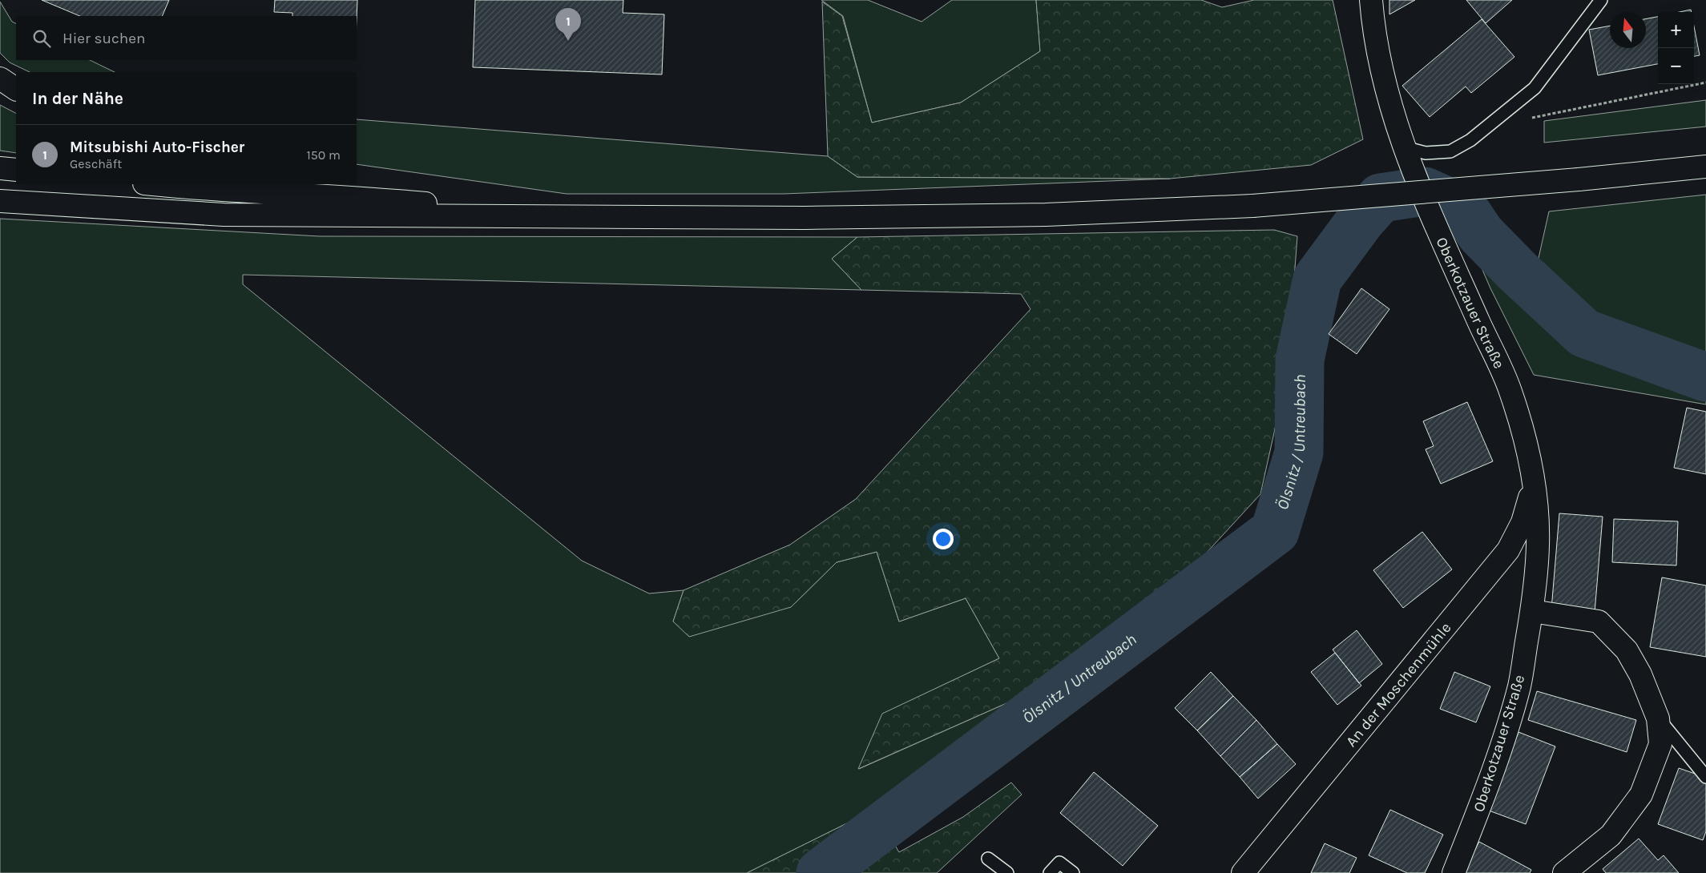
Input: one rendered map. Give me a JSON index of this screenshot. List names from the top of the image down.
{
  "streets": {
    "main road": ["Oberkotzauer Straße", "An der Moschenmühle"]
  },
  "crossings": [
    ["Oberkotzauer Straße", "An der Moschenmühle"]
  ],
  "water": ["Ölsnitz / Untreubach"],
  "north": "top",
  "page": {
    "pins": "1",
    "map_buttons": ["+", "−"],
    "search": "Hier suchen",
    "heading": "In der Nähe",
    "list": [
      {
        "mark": "1",
        "name": "Mitsubishi Auto-Fischer",
        "note": "Geschäft",
        "value": "150 m"
      }
    ]
  }
}
